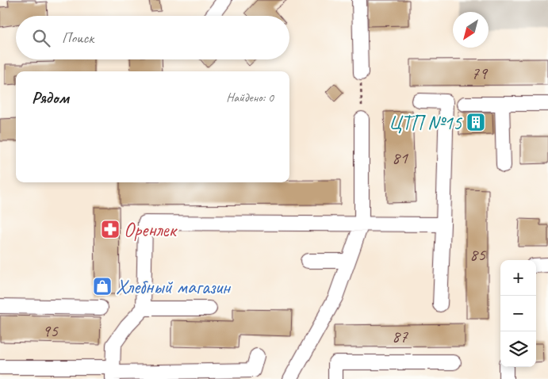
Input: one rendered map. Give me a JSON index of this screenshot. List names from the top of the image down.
{
  "places": {
    "building": ["ЦТП №15"],
    "pharmacy": ["Оренлек"],
    "shop": ["Хлебный магазин"]
  },
  "house_numbers": [
    "79",
    "81",
    "85",
    "95",
    "87"
  ],
  "north": "bottom left",
  "page": {
    "search": "Поиск",
    "heading": ["Рядом", "Найдено: 0"],
    "map_buttons": ["+", "−"]
  }
}
